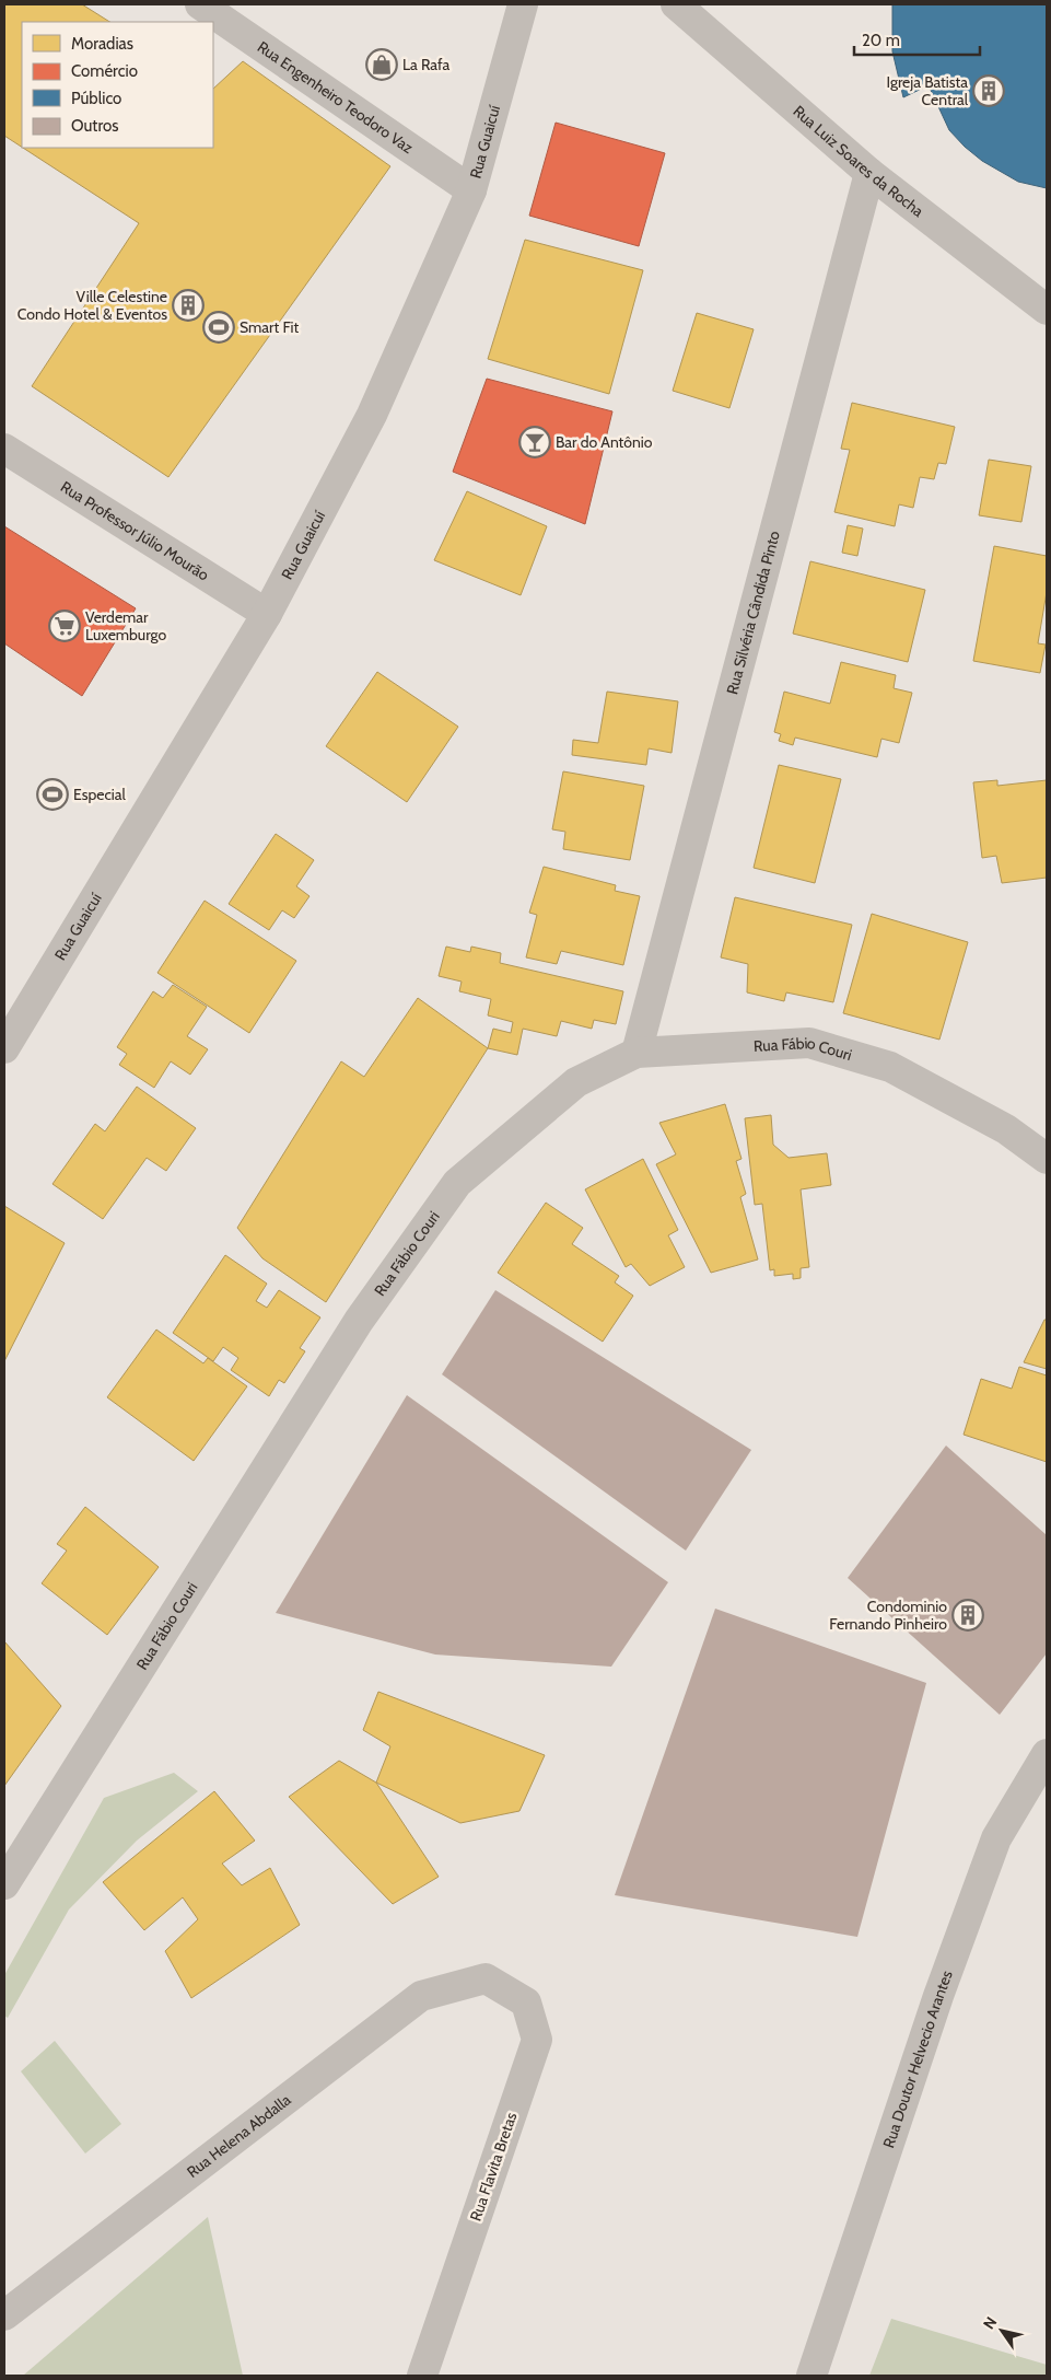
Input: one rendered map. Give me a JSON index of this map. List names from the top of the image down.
{
  "streets": {
    "street": [
      "Rua Engenheiro Teodoro Vaz",
      "Rua Guaicuí",
      "Rua Luiz Soares da Rocha",
      "Rua Professor Júlio Mourão",
      "Rua Silvéria Cândida Pinto",
      "Rua Fábio Couri",
      "Rua Doutor Helvecio Arantes",
      "Rua Helena Abdalla",
      "Rua Flavita Bretas"
    ]
  },
  "crossings": [
    ["Rua Engenheiro Teodoro Vaz", "Rua Guaicuí"],
    ["Rua Guaicuí", "Rua Professor Júlio Mourão"],
    ["Rua Luiz Soares da Rocha", "Rua Silvéria Cândida Pinto"],
    ["Rua Silvéria Cândida Pinto", "Rua Fábio Couri"],
    ["Rua Helena Abdalla", "Rua Flavita Bretas"]
  ],
  "places": {
    "shop": ["La Rafa"],
    "building": ["Igreja Batista Central", "Ville Celestine Condo Hotel & Eventos", "Condominio Fernando Pinheiro"],
    "sports": ["Smart Fit", "Especial"],
    "bar": ["Bar do Antônio"],
    "supermarket": ["Verdemar Luxemburgo"]
  },
  "legend": [
    "Moradias",
    "Comércio",
    "Público",
    "Outros"
  ],
  "scale_bar": "20 m",
  "north": "top left"
}
